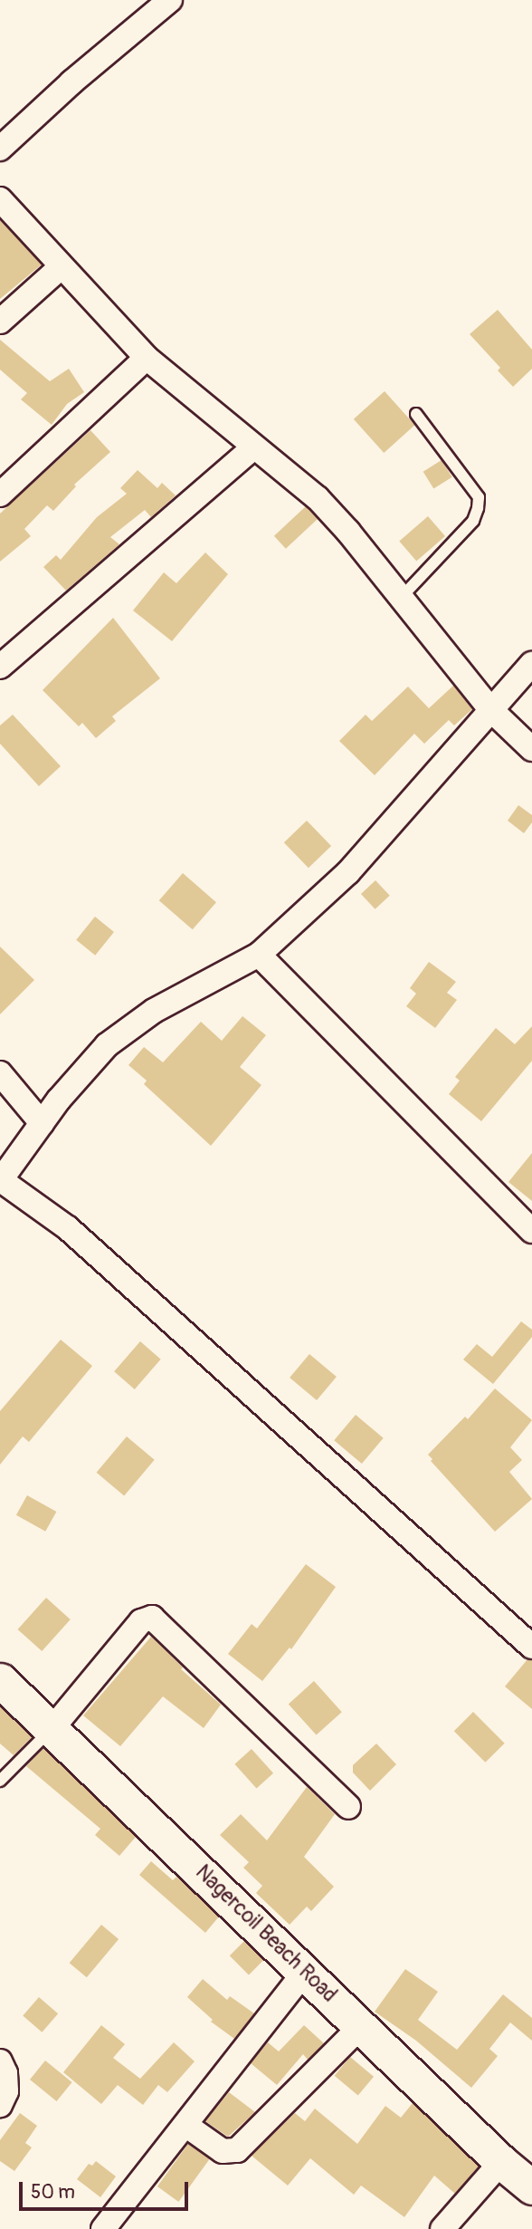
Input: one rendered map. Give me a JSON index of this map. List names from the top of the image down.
{
  "streets": {
    "main road": ["Nagercoil Beach Road"]
  },
  "scale_bar": "50 m"
}
